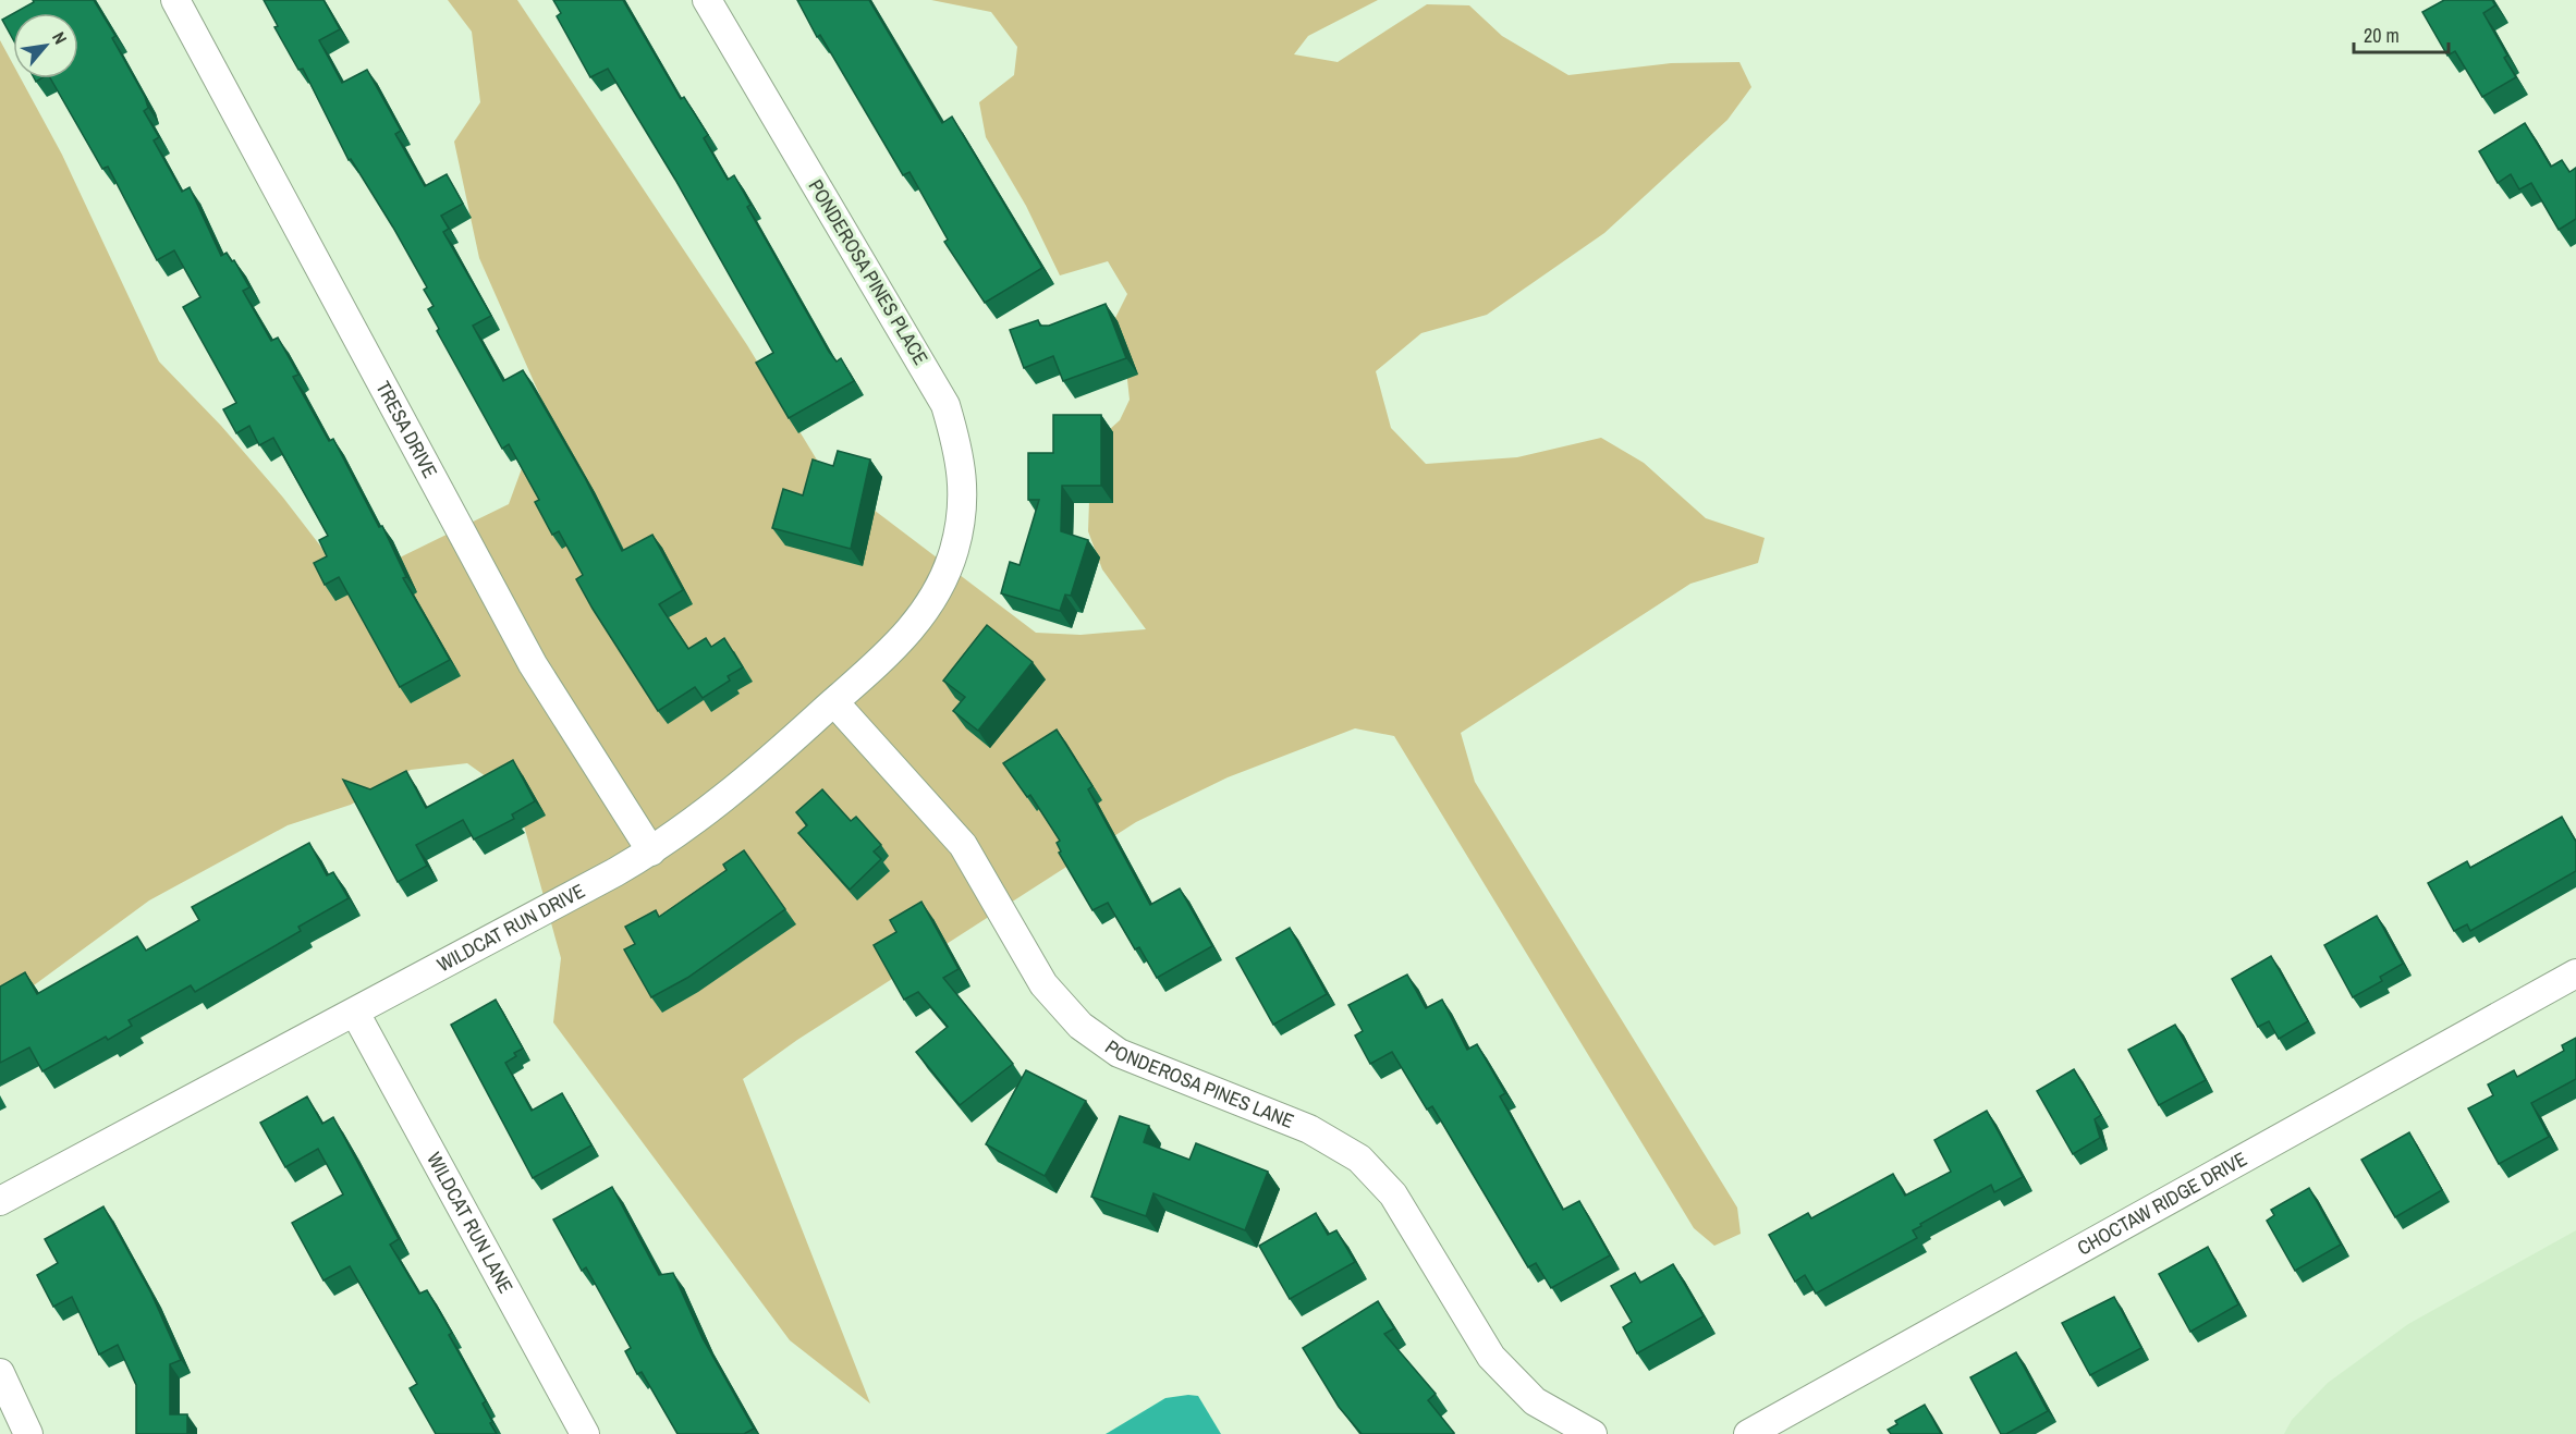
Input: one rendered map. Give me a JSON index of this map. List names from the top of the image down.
{
  "streets": {
    "street": [
      "PONDEROSA PINES PLACE",
      "TRESA DRIVE",
      "WILDCAT RUN DRIVE",
      "PONDEROSA PINES LANE",
      "CHOCTAW RIDGE DRIVE",
      "WILDCAT RUN LANE"
    ]
  },
  "crossings": [
    ["PONDEROSA PINES PLACE", "WILDCAT RUN DRIVE"],
    ["TRESA DRIVE", "WILDCAT RUN DRIVE"],
    ["WILDCAT RUN DRIVE", "PONDEROSA PINES LANE"],
    ["WILDCAT RUN DRIVE", "WILDCAT RUN LANE"]
  ],
  "scale_bar": "20 m",
  "north": "top right"
}
